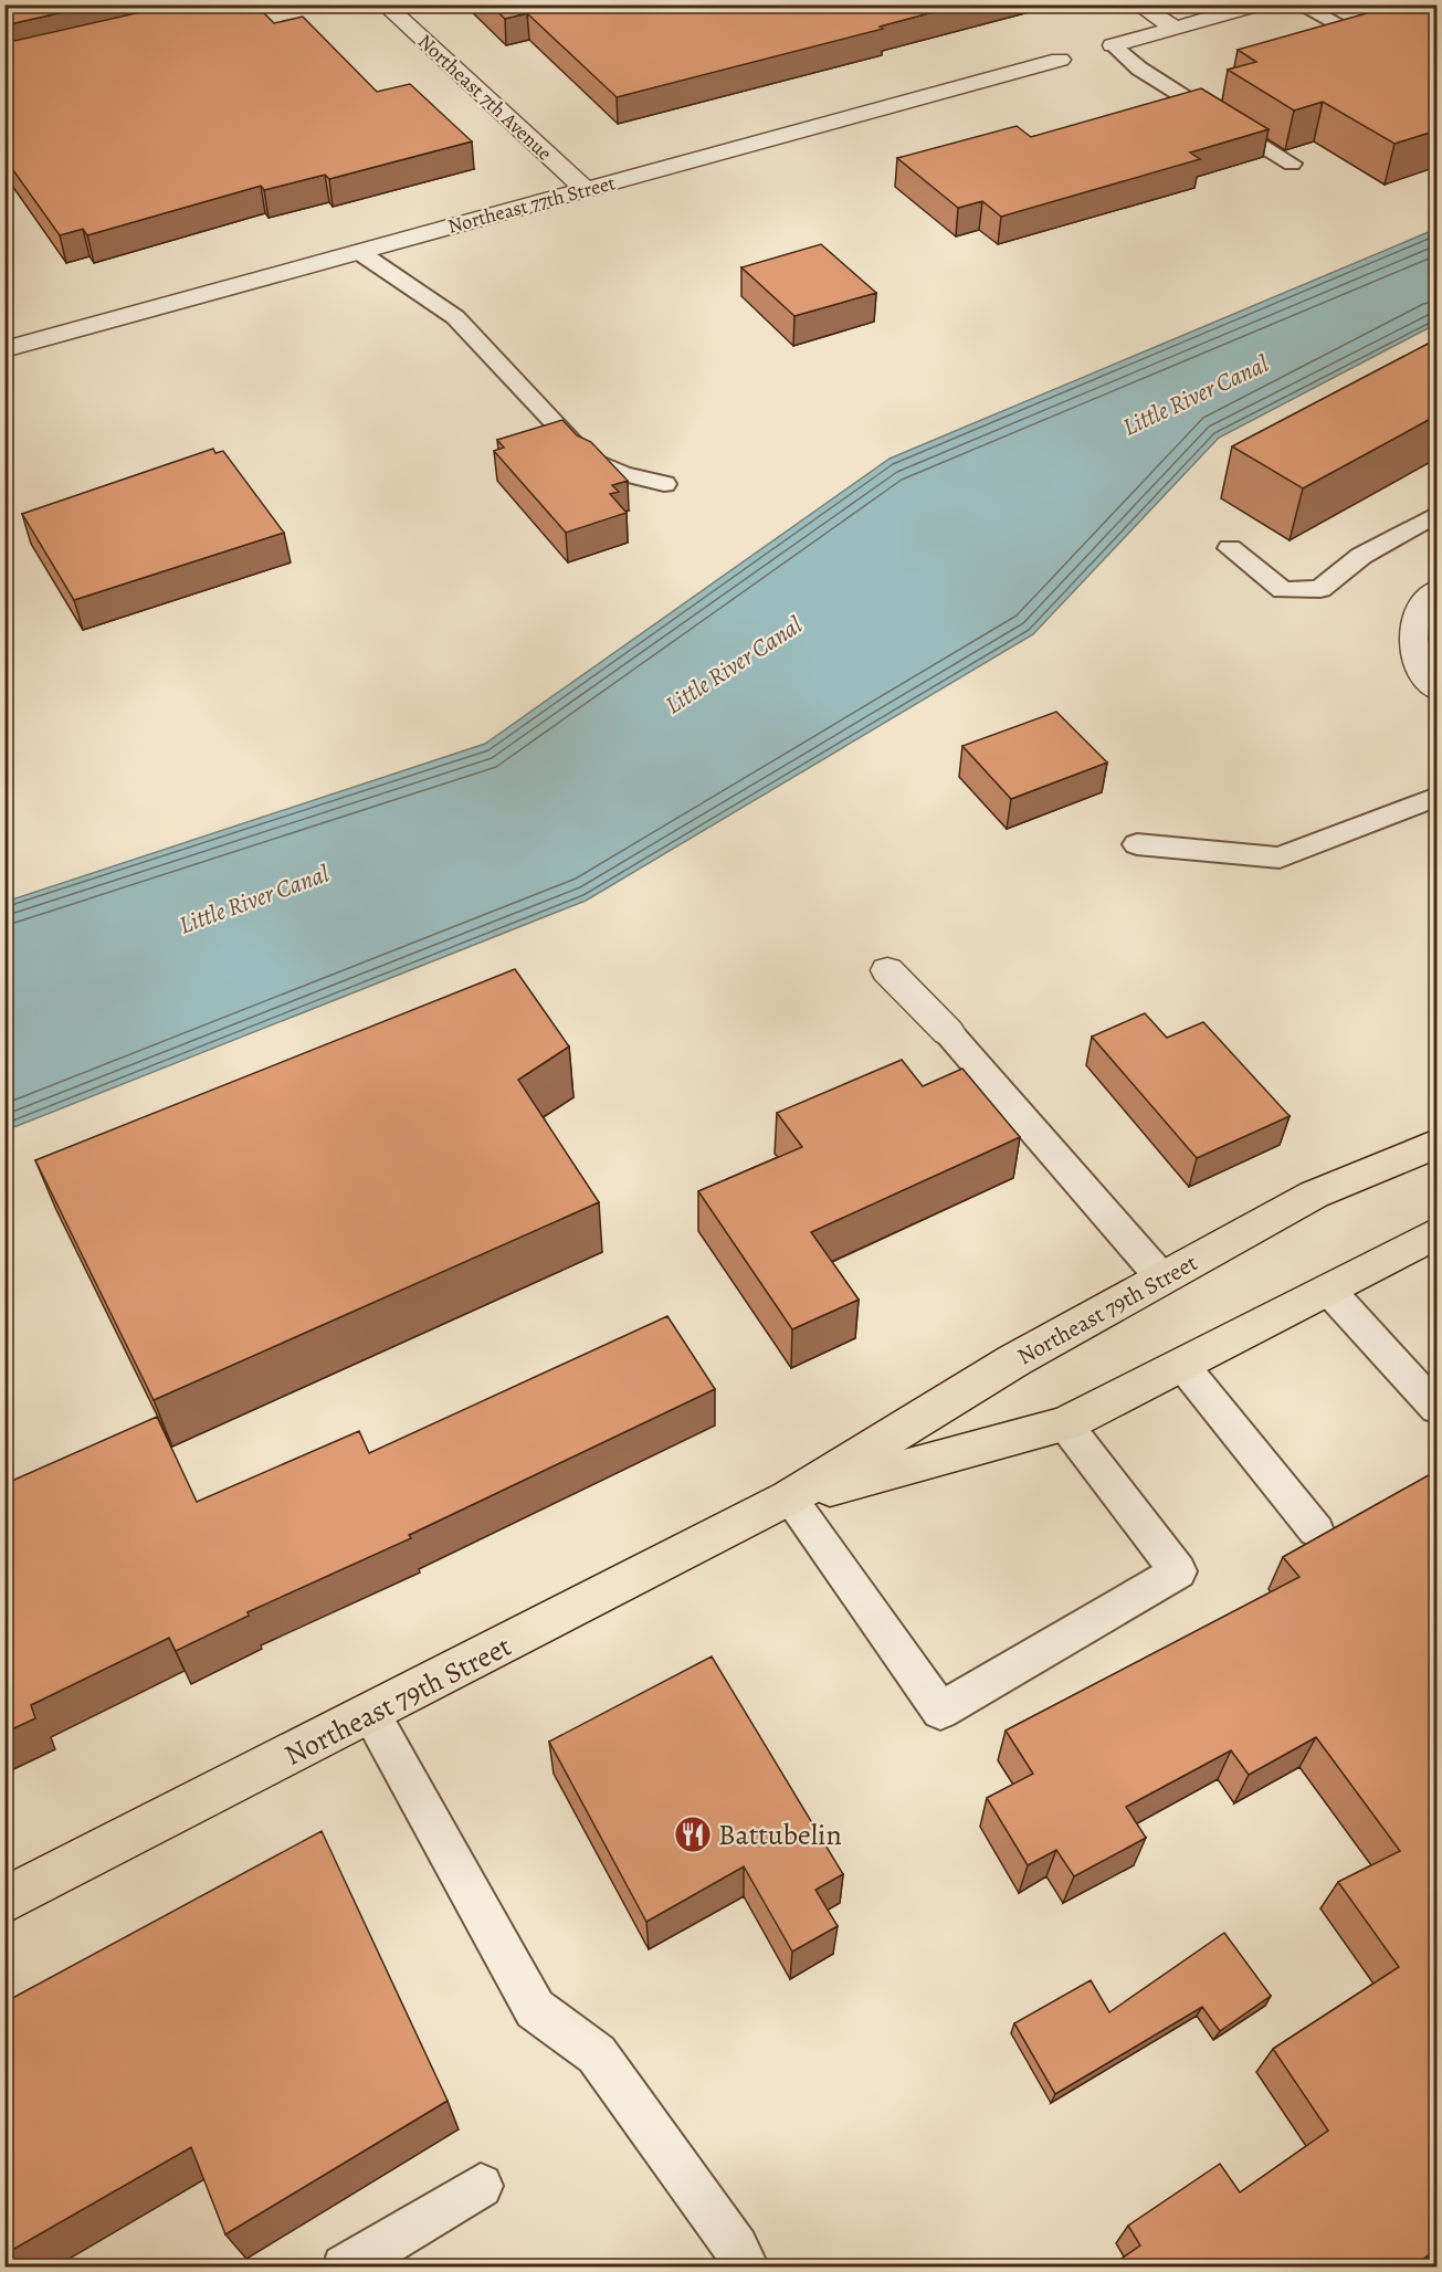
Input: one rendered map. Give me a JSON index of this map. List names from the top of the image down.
{
  "streets": {
    "main road": ["Northeast 79th Street"],
    "street": ["Northeast 7th Avenue", "Northeast 77th Street"]
  },
  "crossings": [
    ["Northeast 7th Avenue", "Northeast 77th Street"]
  ],
  "water": ["Little River Canal"],
  "places": {
    "restaurant": ["Battubelin"]
  }
}
